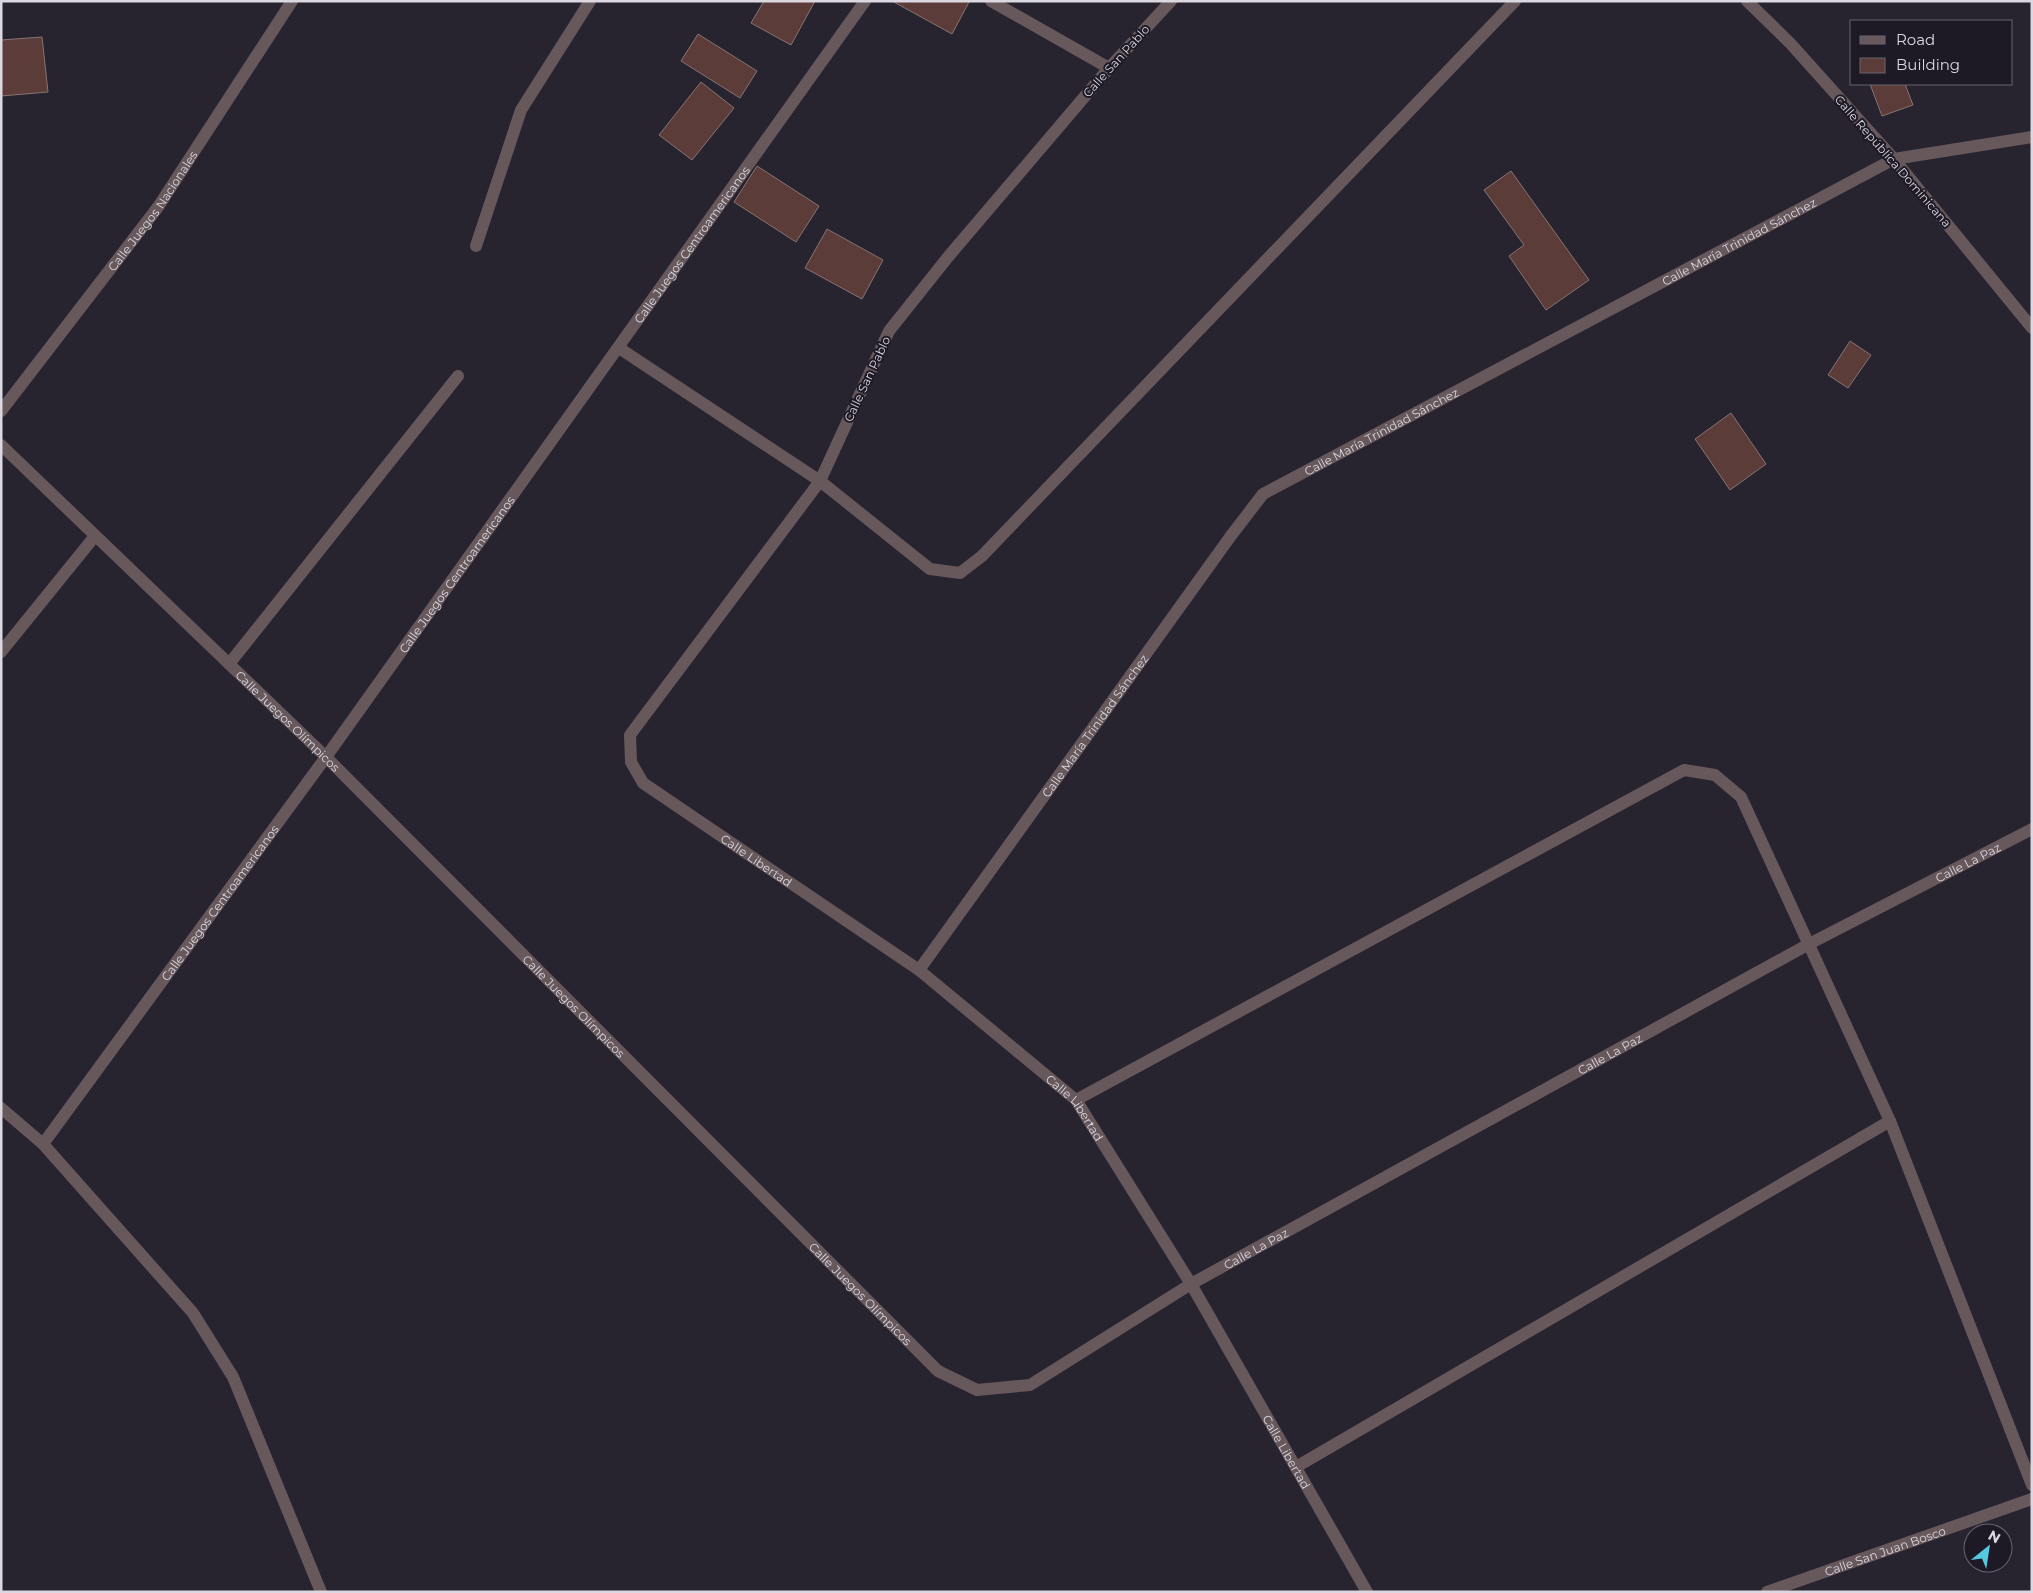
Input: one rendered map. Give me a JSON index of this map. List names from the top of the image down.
{
  "streets": {
    "street": [
      "Calle San Pablo",
      "Calle República Dominicana",
      "Calle Juegos Nacionales",
      "Calle María Trinidad Sánchez",
      "Calle Juegos Centroamericanos",
      "Calle Juegos Olímpicos",
      "Calle Libertad",
      "Calle La Paz",
      "Calle San Juan Bosco"
    ]
  },
  "crossings": [
    ["Calle San Pablo", "Calle Libertad"],
    ["Calle República Dominicana", "Calle María Trinidad Sánchez"],
    ["Calle María Trinidad Sánchez", "Calle Libertad"],
    ["Calle Juegos Centroamericanos", "Calle Juegos Olímpicos"],
    ["Calle Juegos Olímpicos", "Calle Libertad"],
    ["Calle Juegos Olímpicos", "Calle La Paz"],
    ["Calle Libertad", "Calle La Paz"]
  ],
  "legend": ["Road", "Building"],
  "north": "top right"
}
